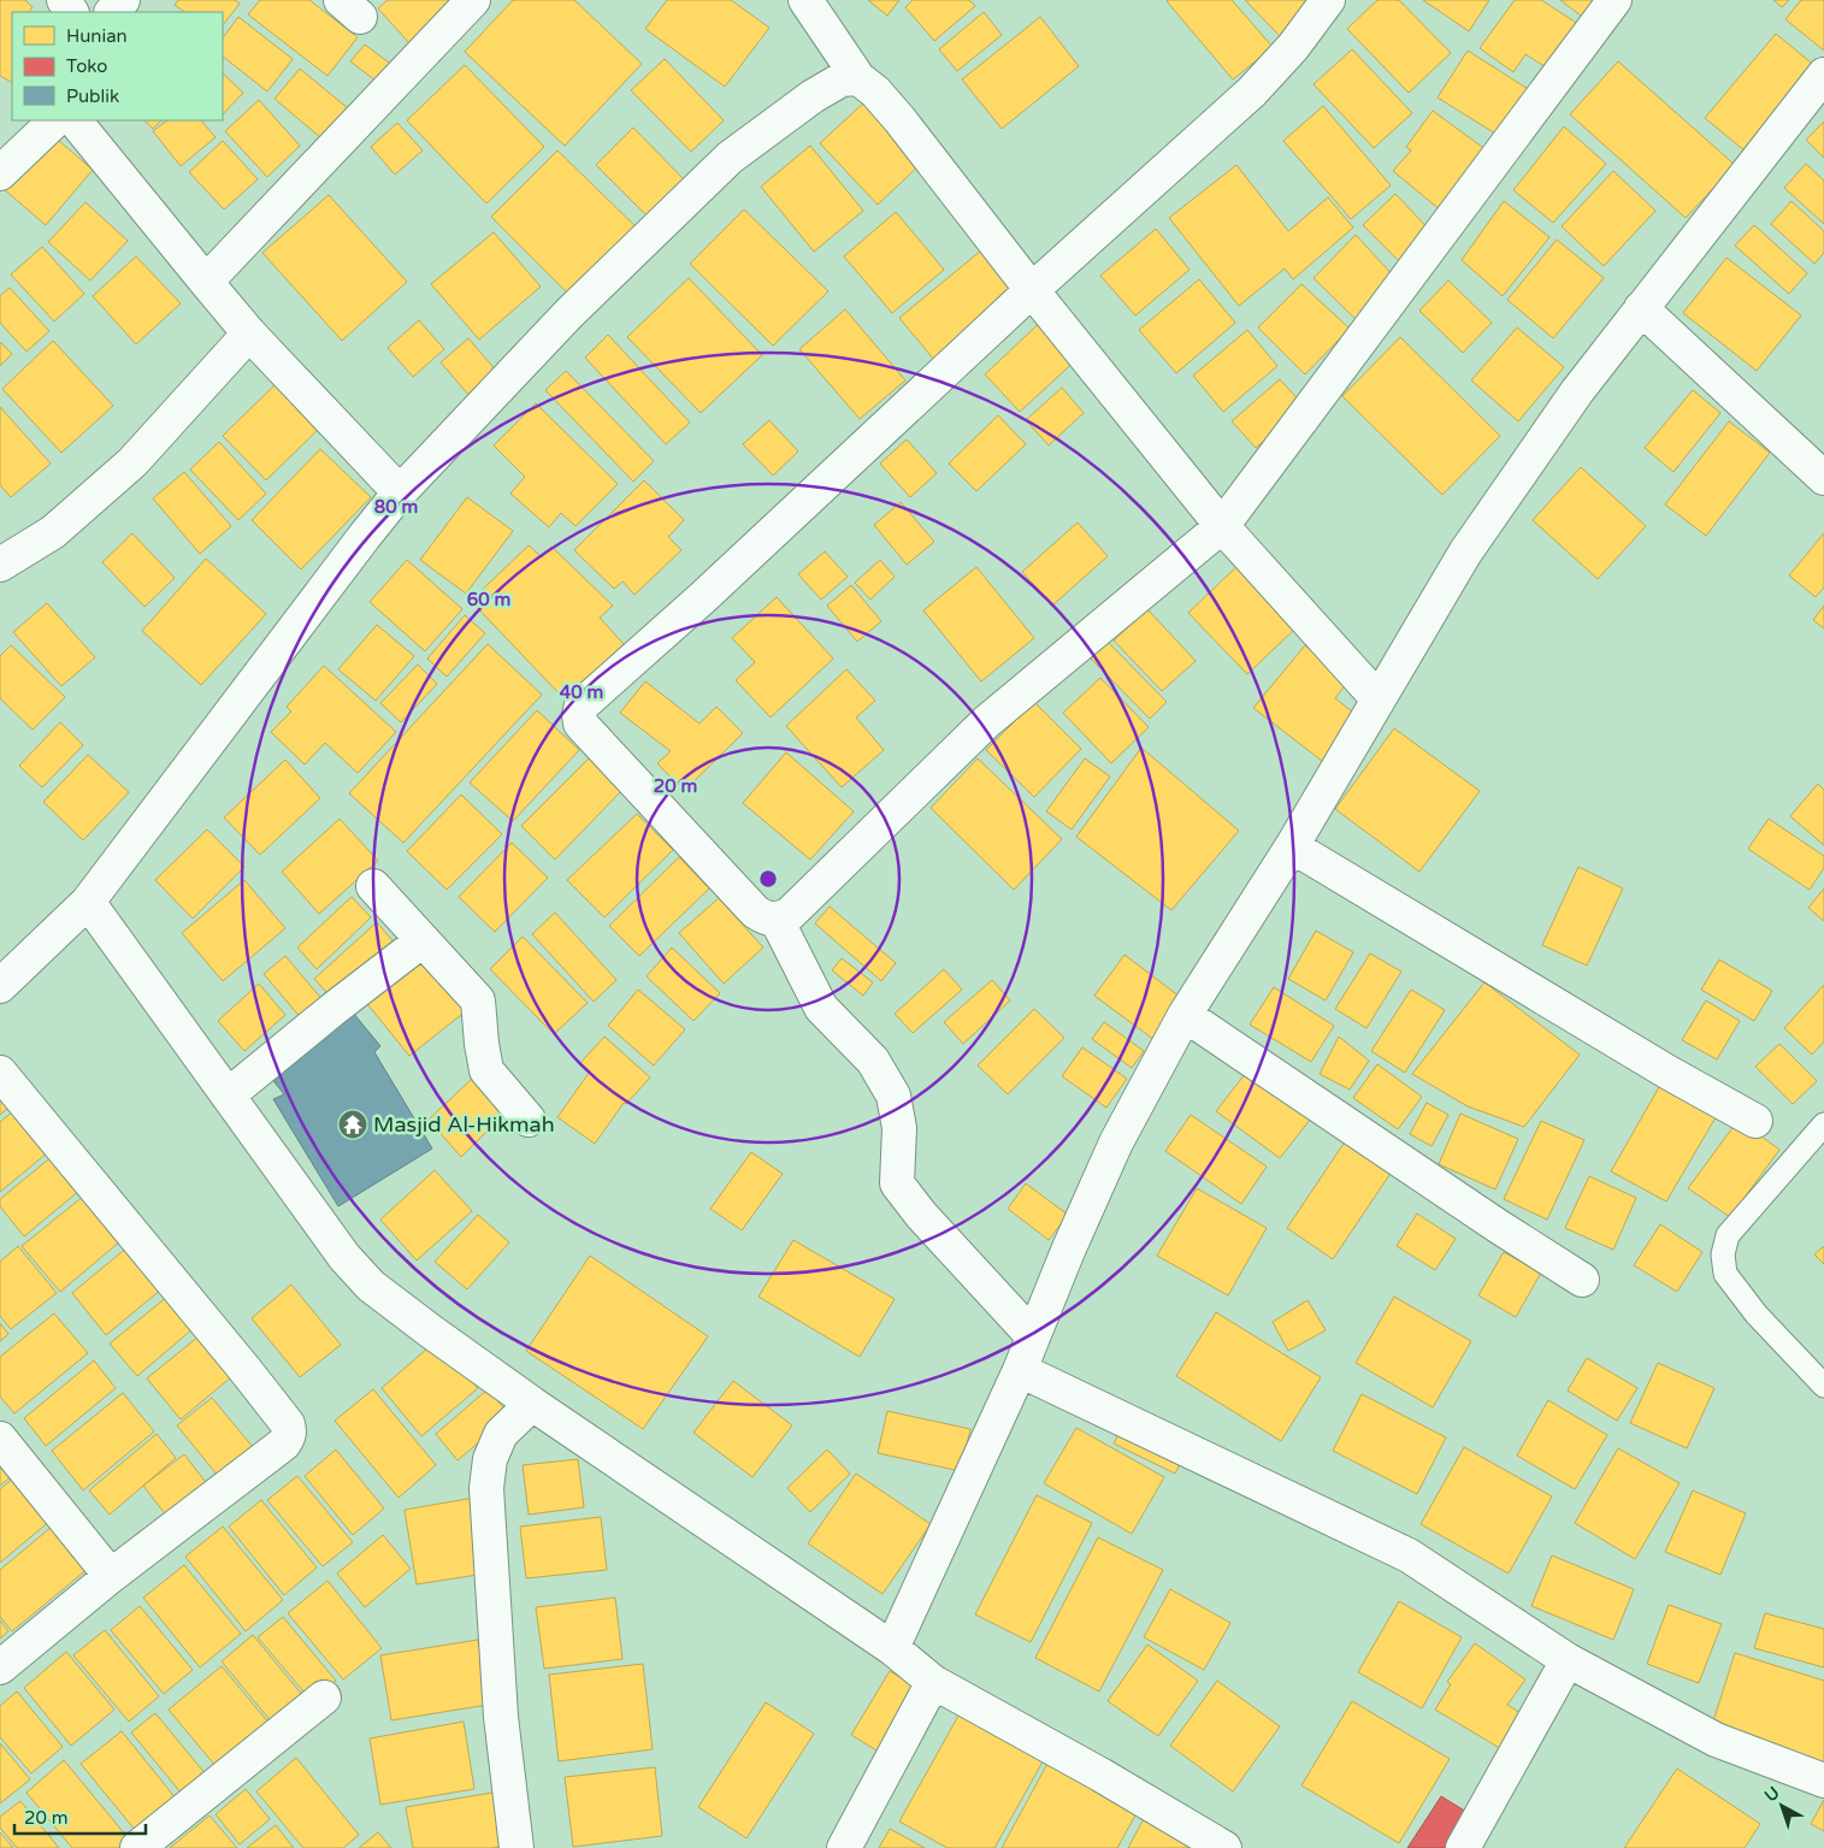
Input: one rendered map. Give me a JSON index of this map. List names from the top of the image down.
{
  "places": {
    "temple": ["Masjid Al-Hikmah"]
  },
  "legend": ["Hunian", "Toko", "Publik"],
  "scale_bar": "20 m",
  "north": "top left",
  "rings": [
    "80 m",
    "60 m",
    "40 m",
    "20 m"
  ]
}
